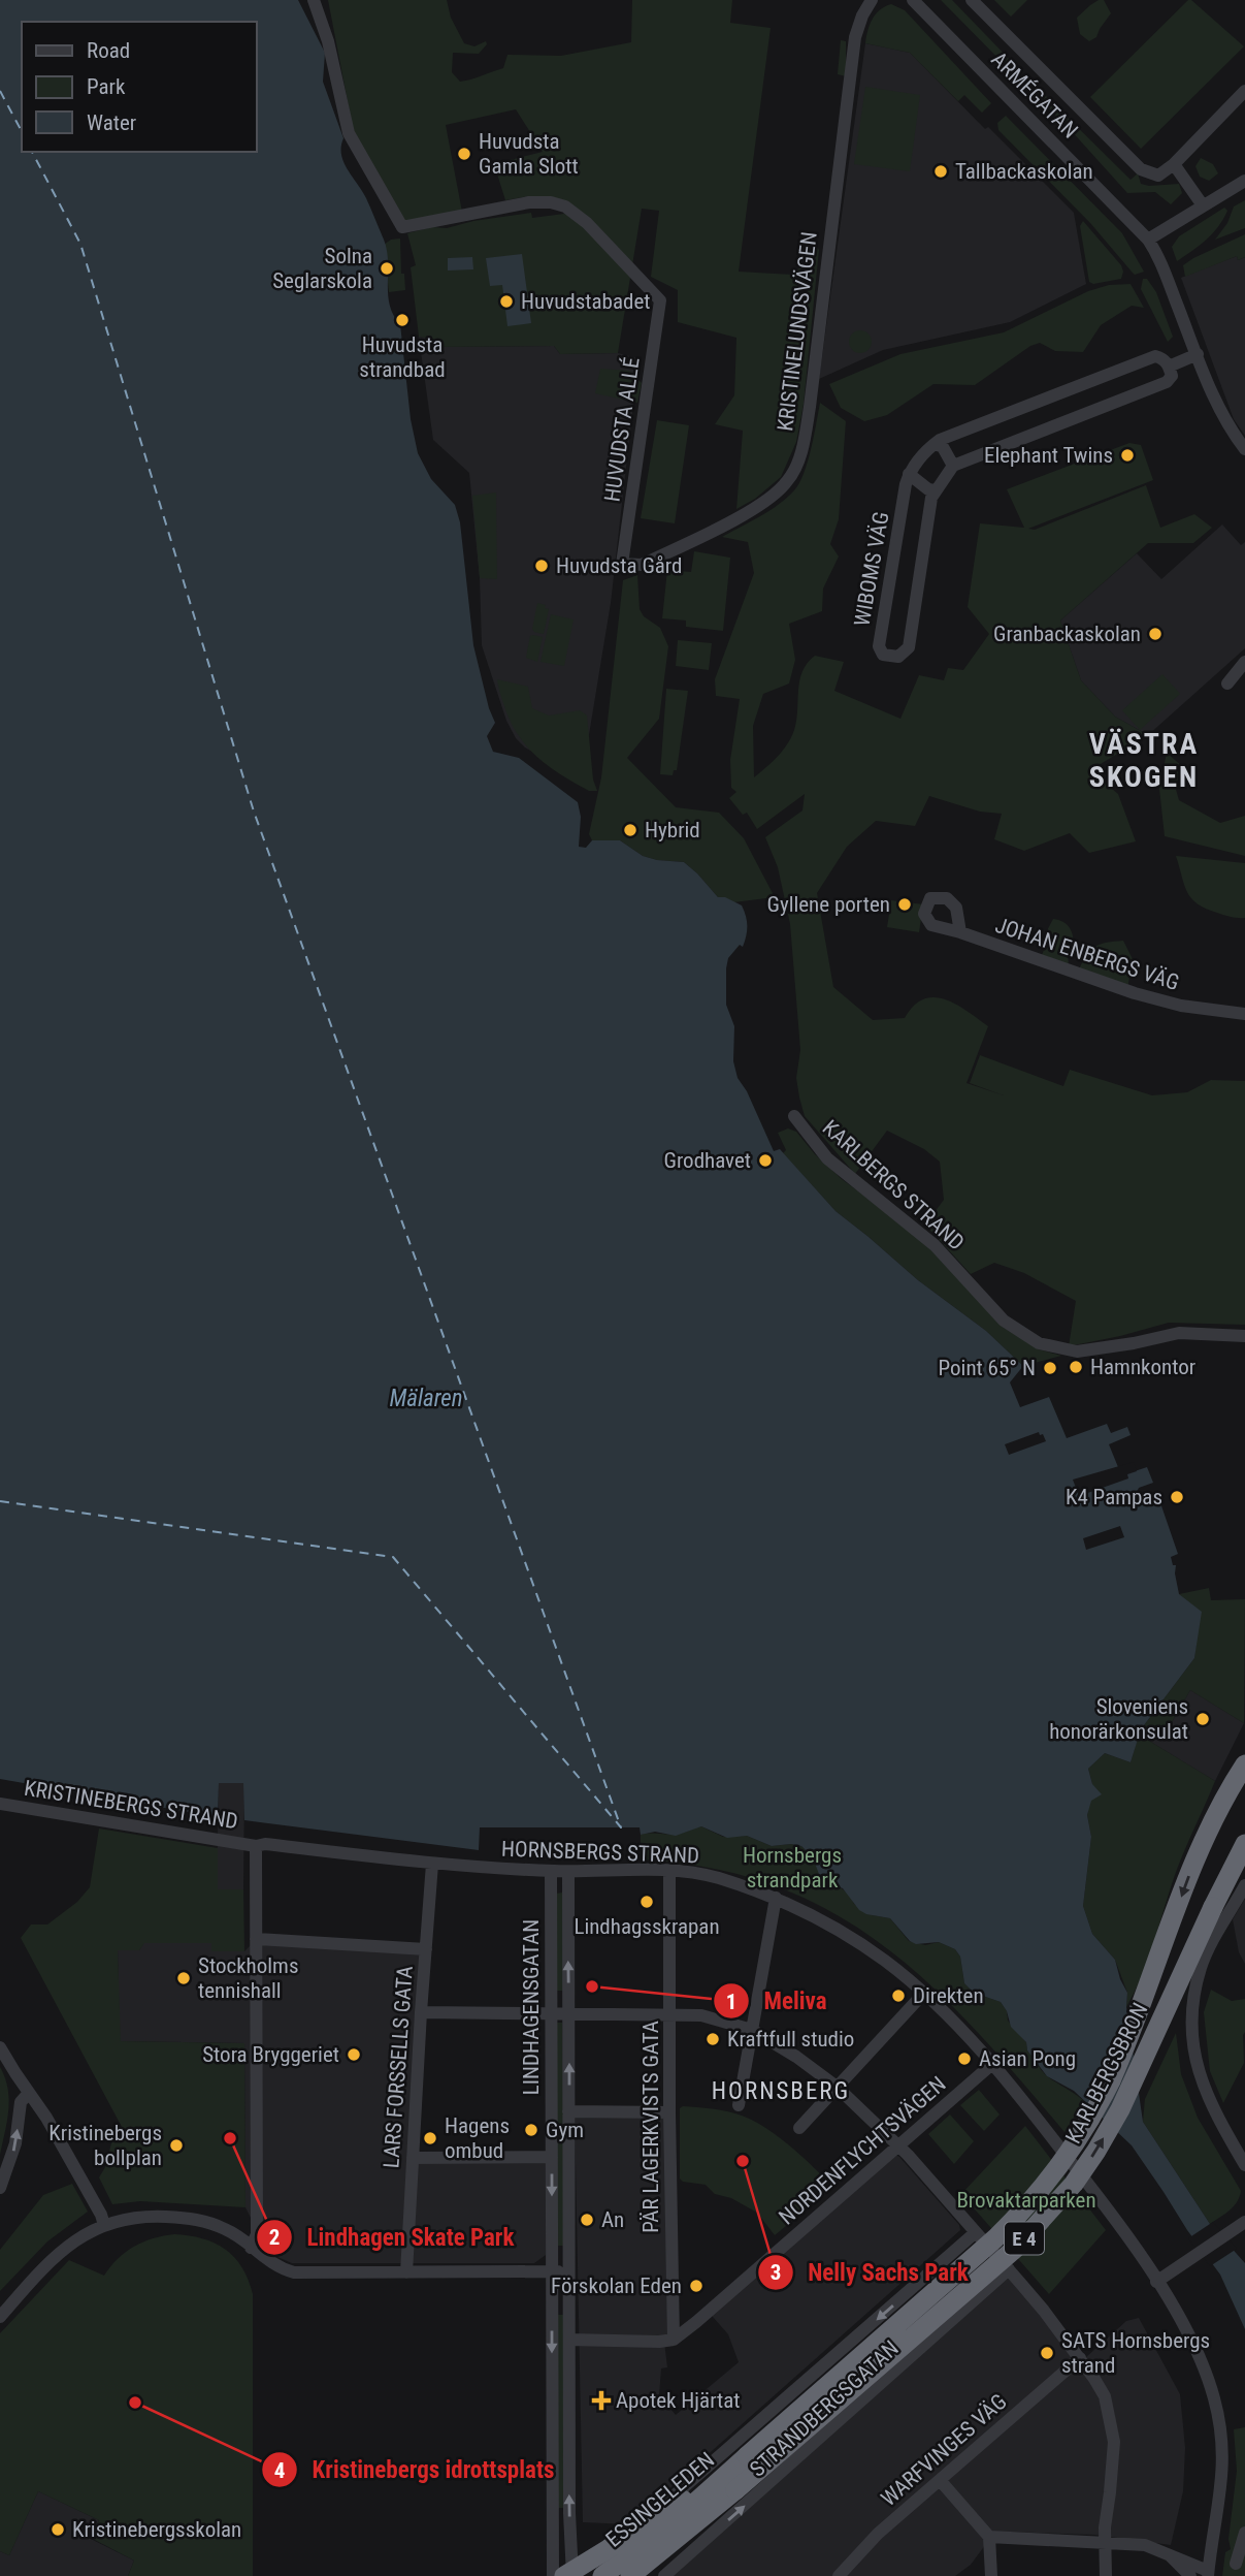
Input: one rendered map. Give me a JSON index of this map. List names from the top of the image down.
{
  "streets": {
    "highway": ["KARLBERGSBRON", "E 4", "ESSINGELEDEN"],
    "street": [
      "ARMÉGATAN",
      "KRISTINELUNDSVÄGEN",
      "HUVUDSTA ALLÉ",
      "WIBOMS VÄG",
      "JOHAN ENBERGS VÄG",
      "KARLBERGS STRAND",
      "KRISTINEBERGS STRAND",
      "HORNSBERGS STRAND",
      "LINDHAGENSGATAN",
      "LARS FORSSELLS GATA",
      "PÄR LAGERKVISTS GATA",
      "NORDENFLYCHTSVÄGEN",
      "STRANDBERGSGATAN",
      "WARFVINGES VÄG"
    ]
  },
  "crossings": [
    ["KRISTINELUNDSVÄGEN", "HUVUDSTA ALLÉ"],
    ["KRISTINEBERGS STRAND", "HORNSBERGS STRAND"],
    ["HORNSBERGS STRAND", "LINDHAGENSGATAN"],
    ["HORNSBERGS STRAND", "LARS FORSSELLS GATA"],
    ["HORNSBERGS STRAND", "PÄR LAGERKVISTS GATA"],
    ["HORNSBERGS STRAND", "NORDENFLYCHTSVÄGEN"],
    ["LINDHAGENSGATAN", "STRANDBERGSGATAN"],
    ["KARLBERGSBRON", "E 4"],
    ["KARLBERGSBRON", "ESSINGELEDEN"],
    ["PÄR LAGERKVISTS GATA", "NORDENFLYCHTSVÄGEN"]
  ],
  "districts": ["VÄSTRA SKOGEN", "HORNSBERG"],
  "water": ["Mälaren"],
  "parks": ["Hornsbergs strandpark", "Brovaktarparken"],
  "places": {
    "other": [
      "Huvudsta Gamla Slott",
      "Tallbackaskolan",
      "Solna Seglarskola",
      "Huvudstabadet",
      "Huvudsta strandbad",
      "Elephant Twins",
      "Huvudsta Gård",
      "Granbackaskolan",
      "Hybrid",
      "Gyllene porten",
      "Grodhavet",
      "Hamnkontor",
      "Point 65° N",
      "K4 Pampas",
      "Sloveniens honorärkonsulat",
      "Lindhagsskrapan",
      "Stockholms tennishall",
      "Meliva",
      "Direkten",
      "Kraftfull studio",
      "Stora Bryggeriet",
      "Asian Pong",
      "Gym",
      "Lindhagen Skate Park",
      "Hagens ombud",
      "Kristinebergs bollplan",
      "Nelly Sachs Park",
      "An",
      "Förskolan Eden",
      "SATS Hornsbergs strand",
      "Kristinebergs idrottsplats",
      "Kristinebergsskolan"
    ],
    "health": ["Apotek Hjärtat"]
  },
  "legend": ["Road", "Park", "Water"]
}
